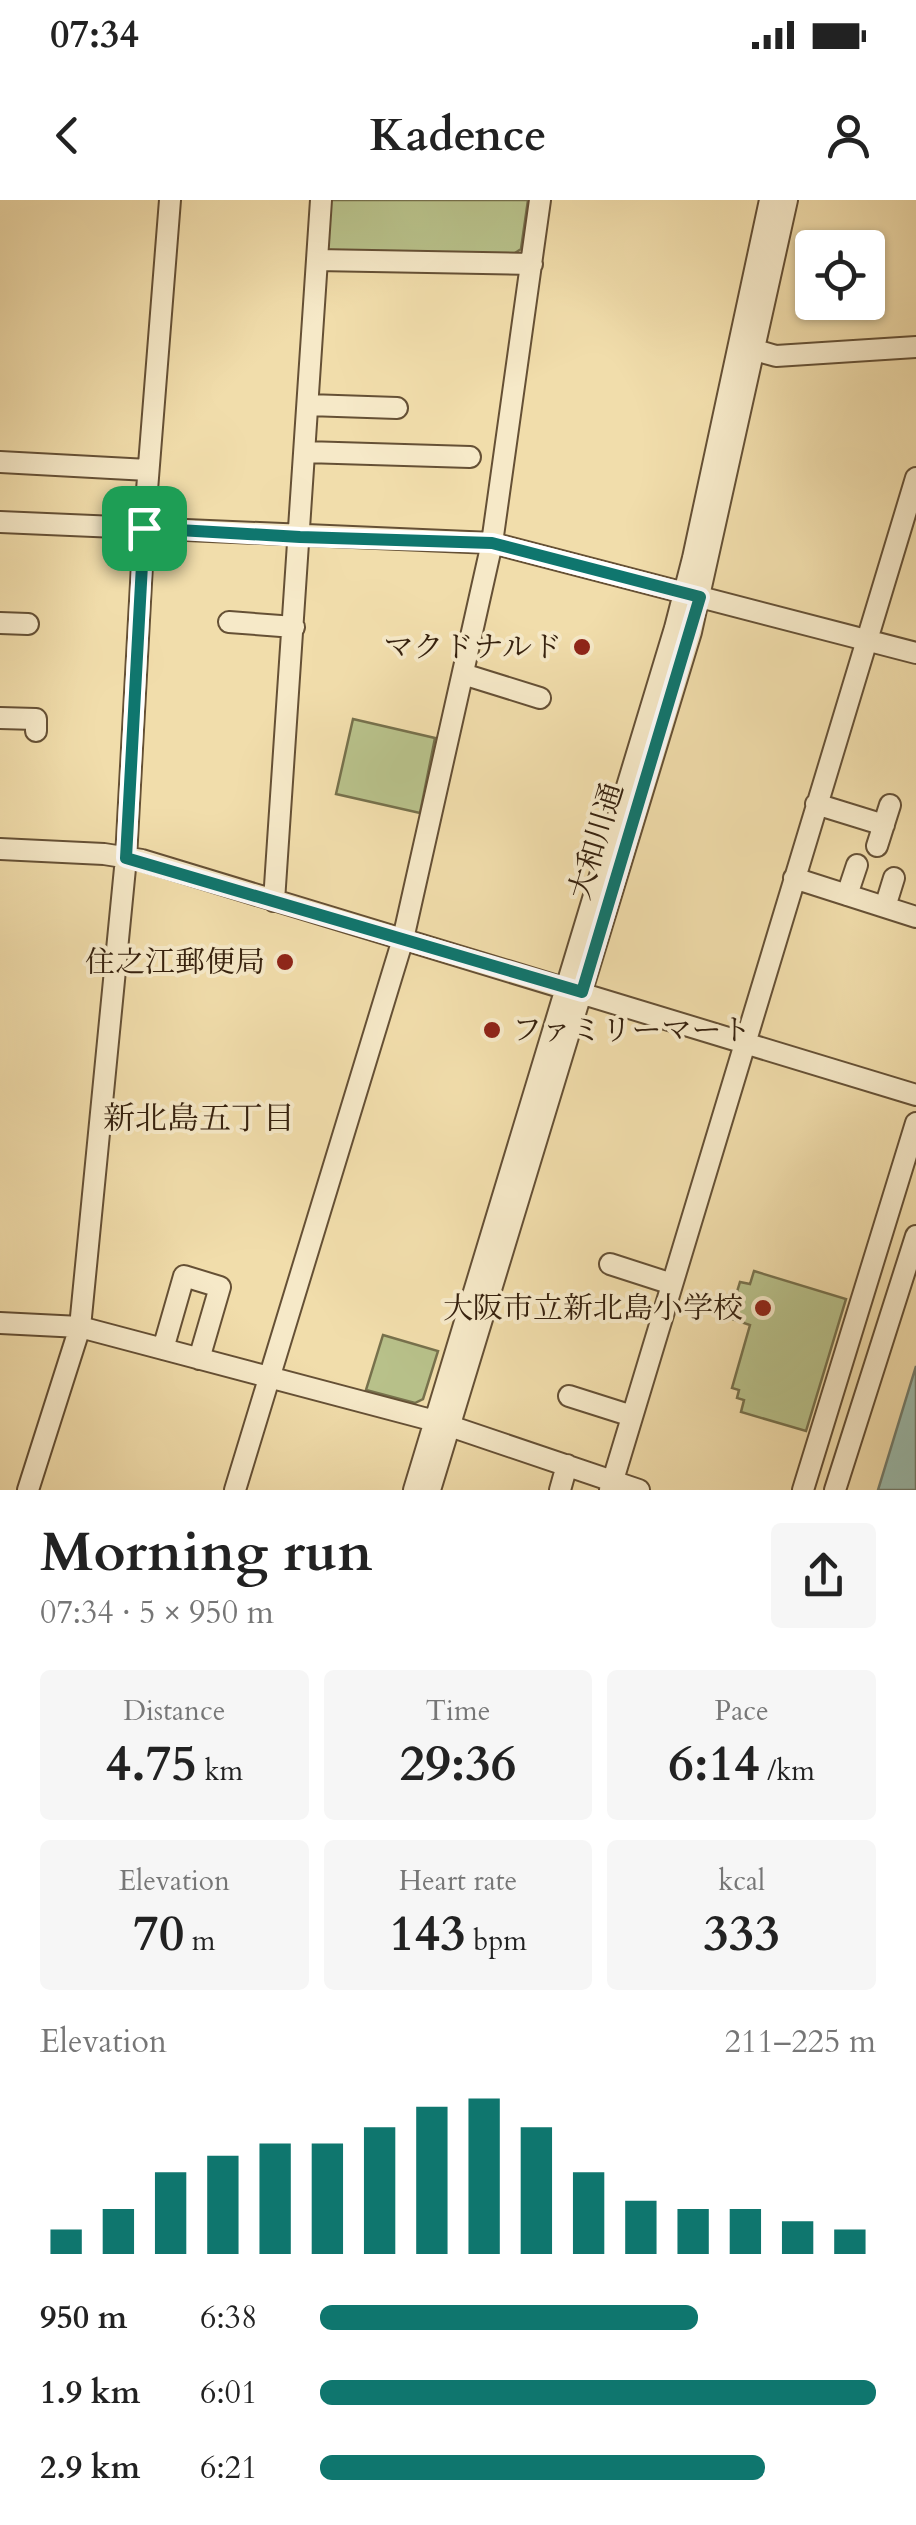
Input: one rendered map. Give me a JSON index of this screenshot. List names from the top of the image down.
{
  "streets": {
    "street": ["大和川通"]
  },
  "districts": ["新北島五丁目"],
  "places": [
    "マクドナルド",
    "住之江郵便局",
    "ファミリーマート",
    "大阪市立新北島小学校"
  ],
  "page": {
    "status": "07:34",
    "header": "Kadence",
    "heading": ["Morning run", "07:34 · 5 × 950 m"],
    "stats": [
      ["Distance", "4.75 km"],
      ["Time", "29:36"],
      ["Pace", "6:14 /km"],
      ["Elevation", "70 m"],
      ["Heart rate", "143 bpm"],
      ["kcal", "333"]
    ],
    "chart": ["Elevation", "211–225 m"],
    "list": [
      {
        "name": "950 m",
        "note": "6:38"
      },
      {
        "name": "1.9 km",
        "note": "6:01"
      },
      {
        "name": "2.9 km",
        "note": "6:21"
      }
    ]
  }
}
